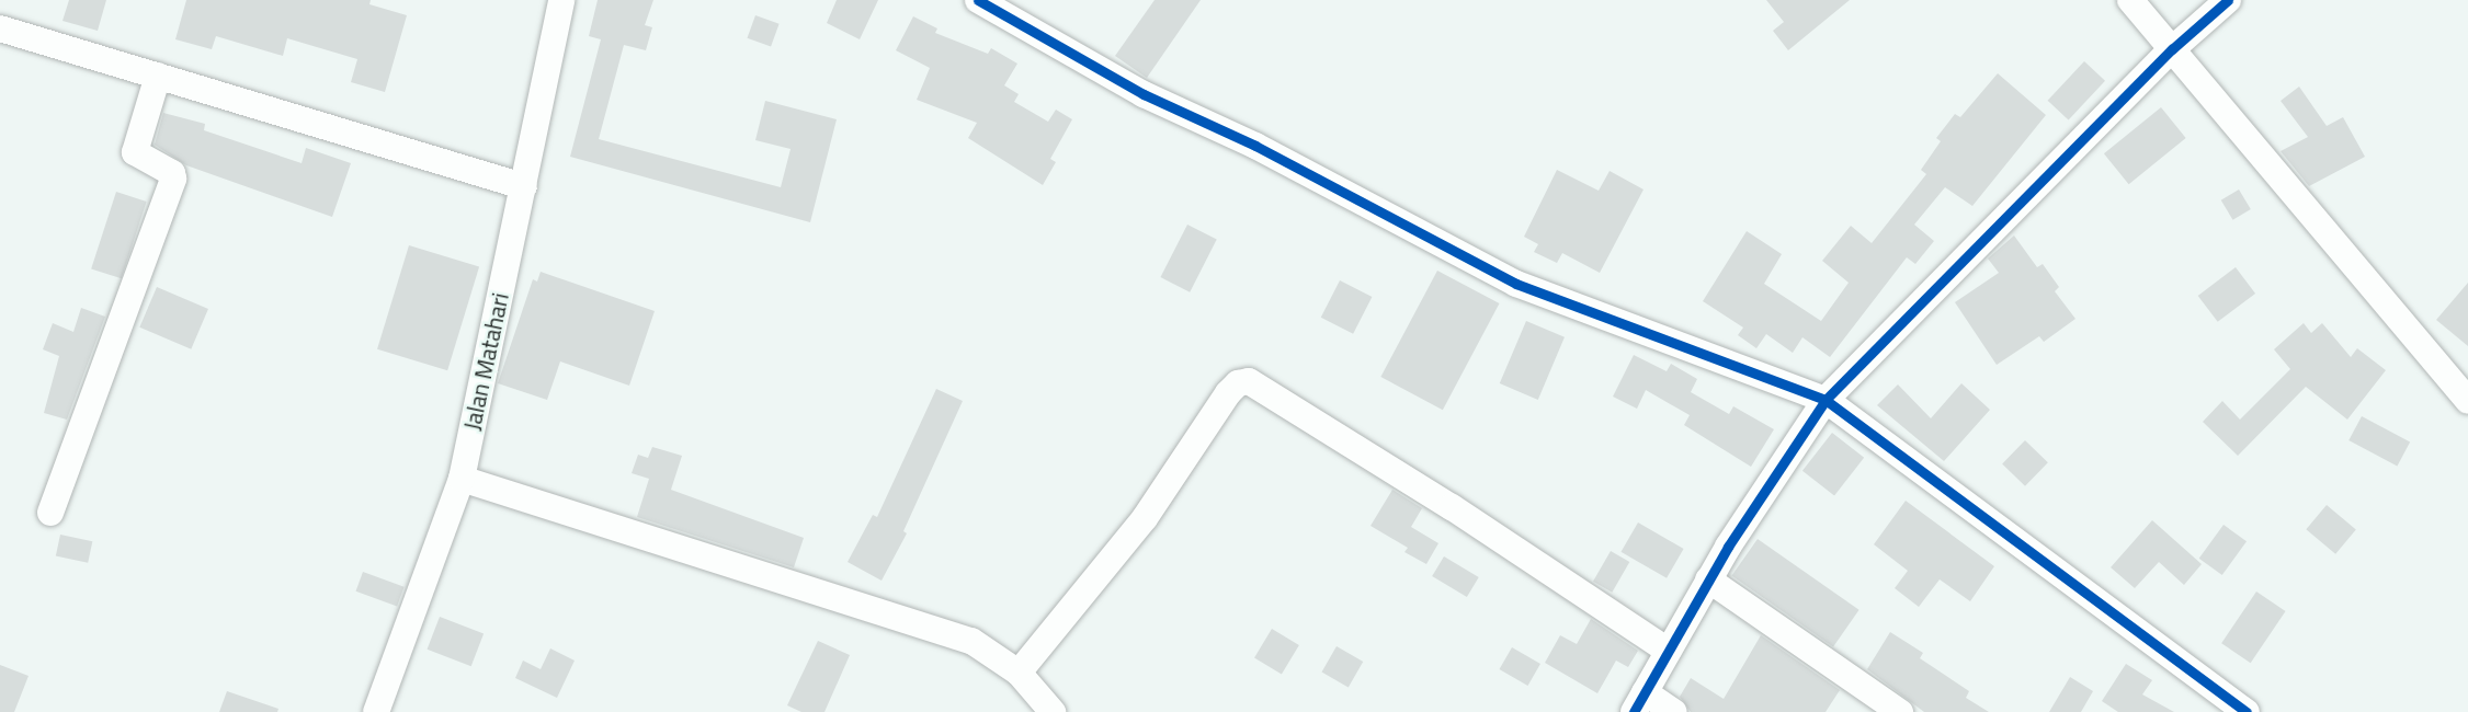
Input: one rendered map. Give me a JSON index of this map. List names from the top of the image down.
{
  "streets": {
    "street": ["Jalan Matahari"]
  }
}
